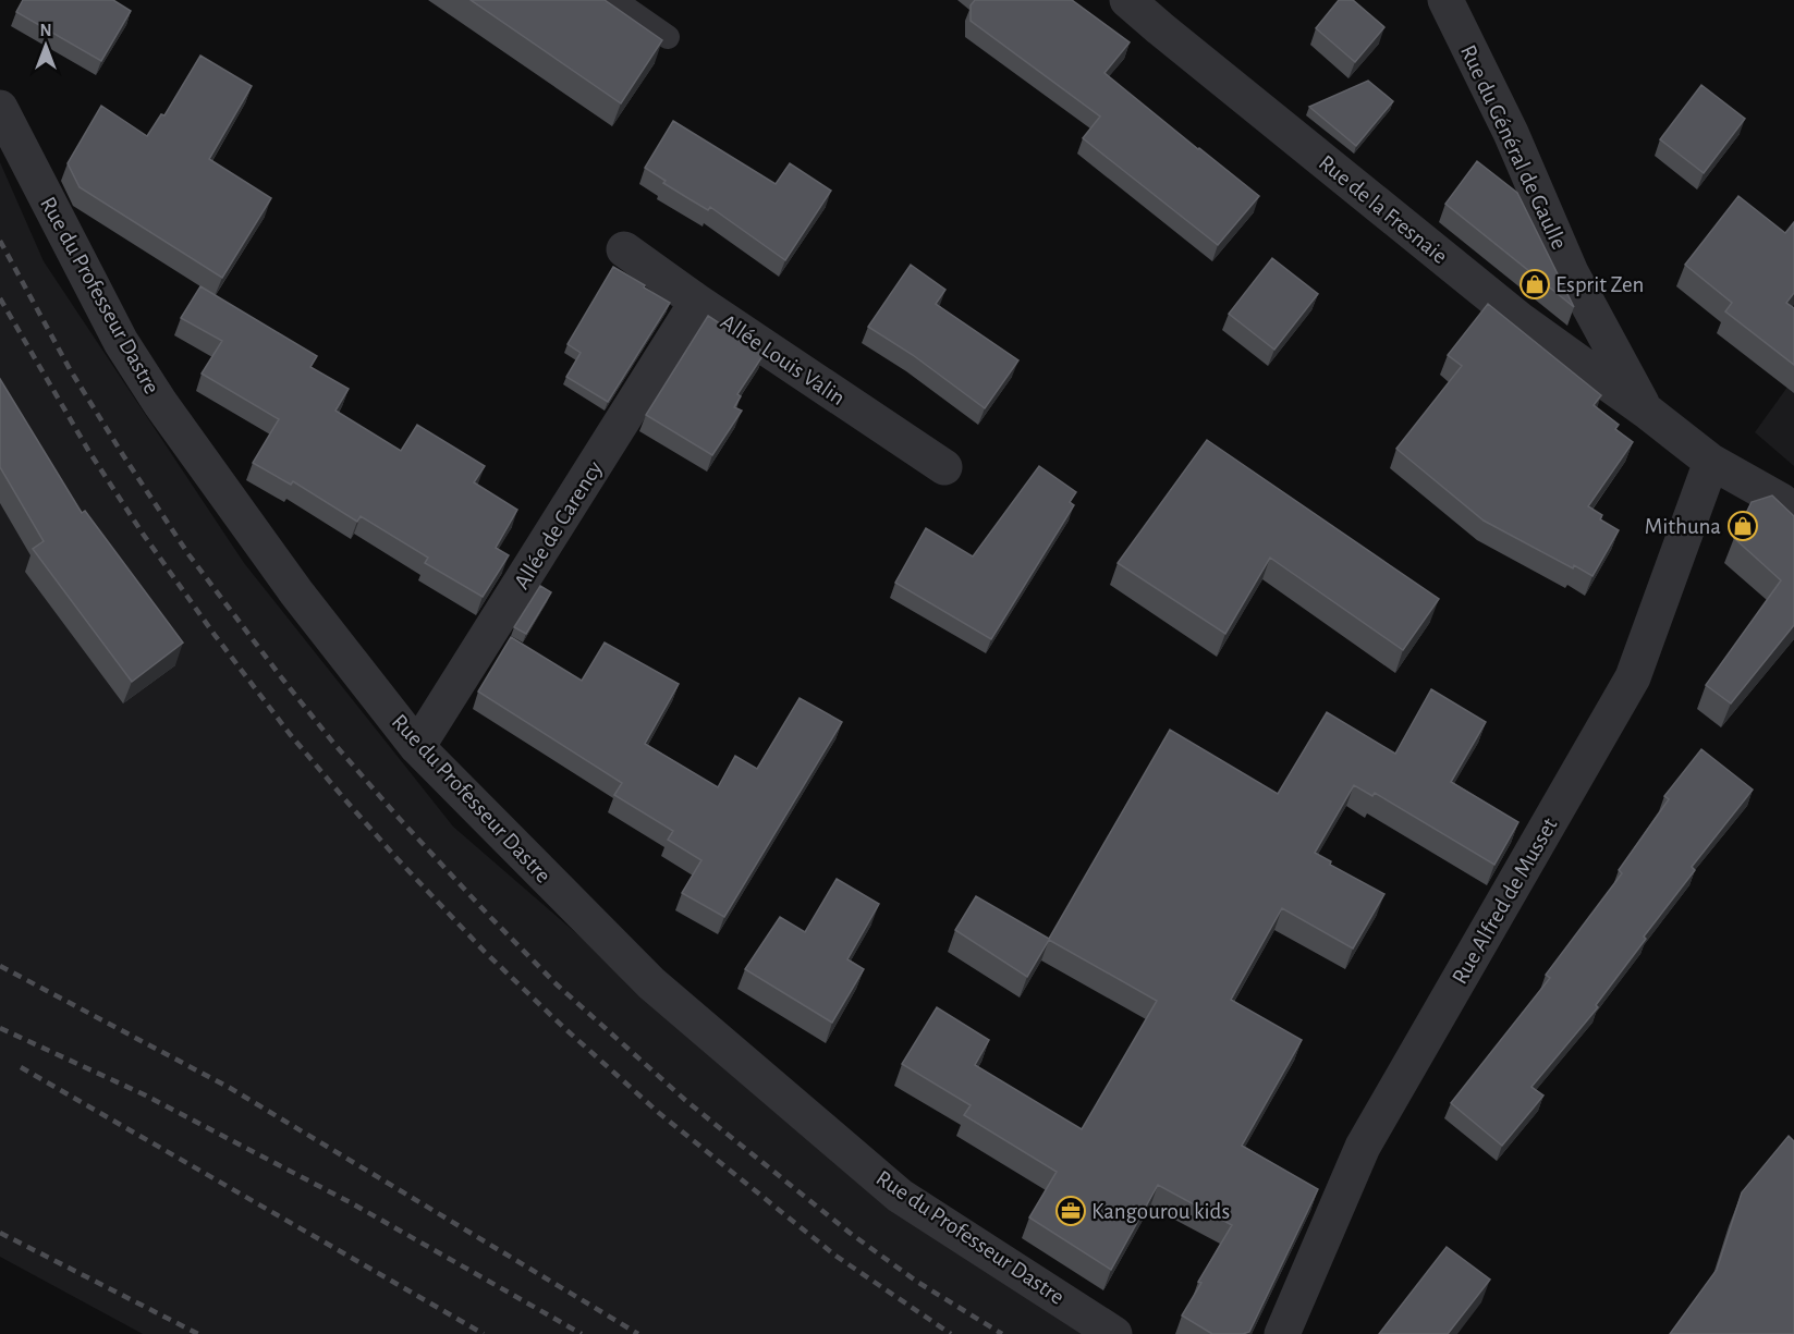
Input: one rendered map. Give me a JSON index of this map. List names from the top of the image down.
{
  "streets": {
    "street": [
      "Rue du Général de Gaulle",
      "Rue de la Fresnaie",
      "Rue du Professeur Dastre",
      "Allée Louis Valin",
      "Allée de Carency",
      "Rue Alfred de Musset"
    ]
  },
  "crossings": [
    ["Rue du Général de Gaulle", "Rue de la Fresnaie"],
    ["Rue du Général de Gaulle", "Rue Alfred de Musset"],
    ["Rue du Professeur Dastre", "Allée de Carency"],
    ["Allée Louis Valin", "Allée de Carency"]
  ],
  "places": {
    "shop": ["Esprit Zen", "Mithuna"],
    "office": ["Kangourou kids"]
  },
  "north": "top"
}
